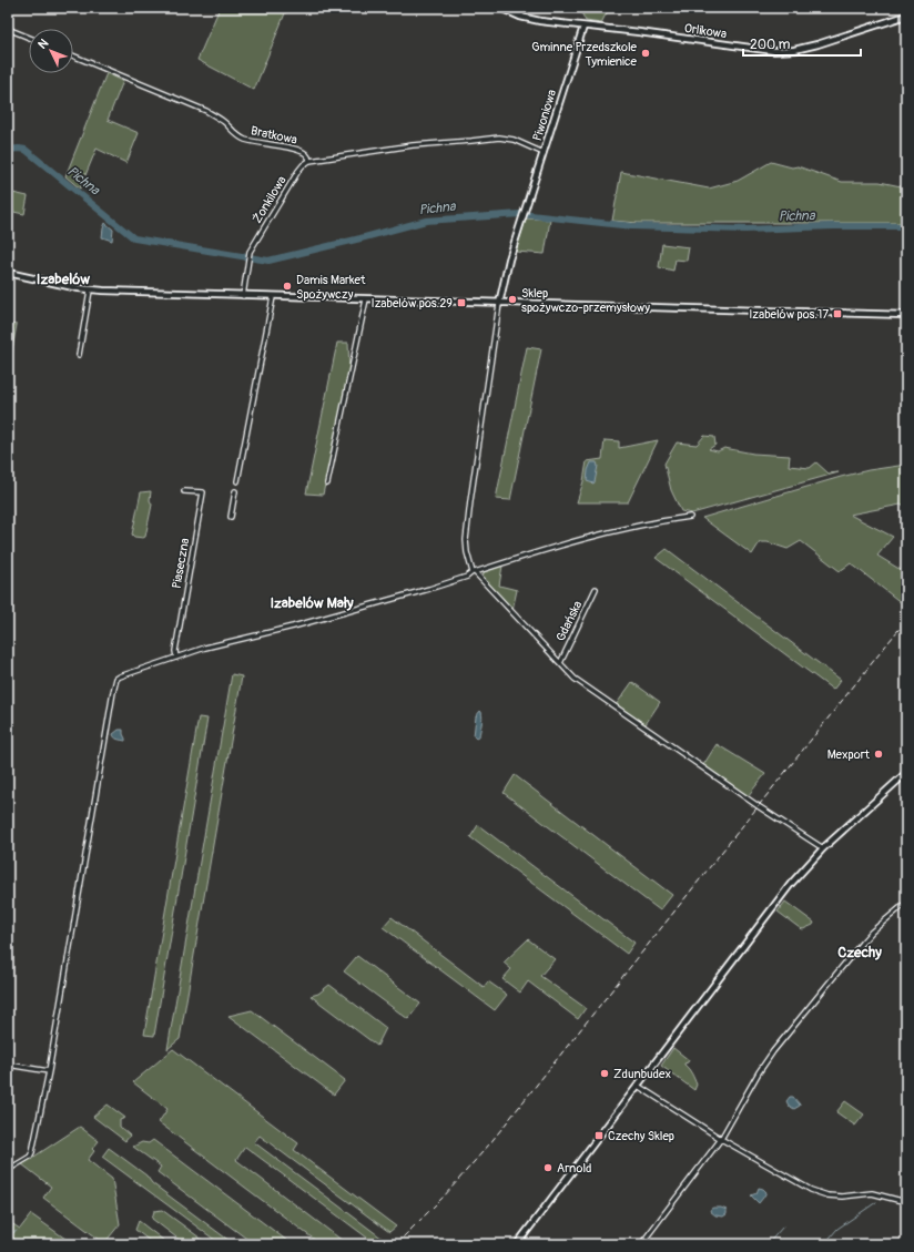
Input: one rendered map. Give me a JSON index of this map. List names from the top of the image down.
{
  "streets": {
    "street": [
      "Orlikowa",
      "Piwoniowa",
      "Bratkowa",
      "Żonkilowa",
      "Piaseczna",
      "Gdańska"
    ]
  },
  "crossings": [
    ["Orlikowa", "Piwoniowa"],
    ["Bratkowa", "Żonkilowa"]
  ],
  "districts": ["Izabelów", "Izabelów Mały", "Czechy"],
  "water": ["Pichna"],
  "places": {
    "other": [
      "Gminne Przedszkole Tymienice",
      "Damis Market Spożywczy",
      "Sklep spożywczo-przemysłowy",
      "Mexport",
      "Zdunbudex",
      "Arnold"
    ],
    "transit": ["Izabelów pos.29", "Izabelów pos.17", "Czechy Sklep"]
  },
  "scale_bar": "200 m",
  "north": "top left"
}
